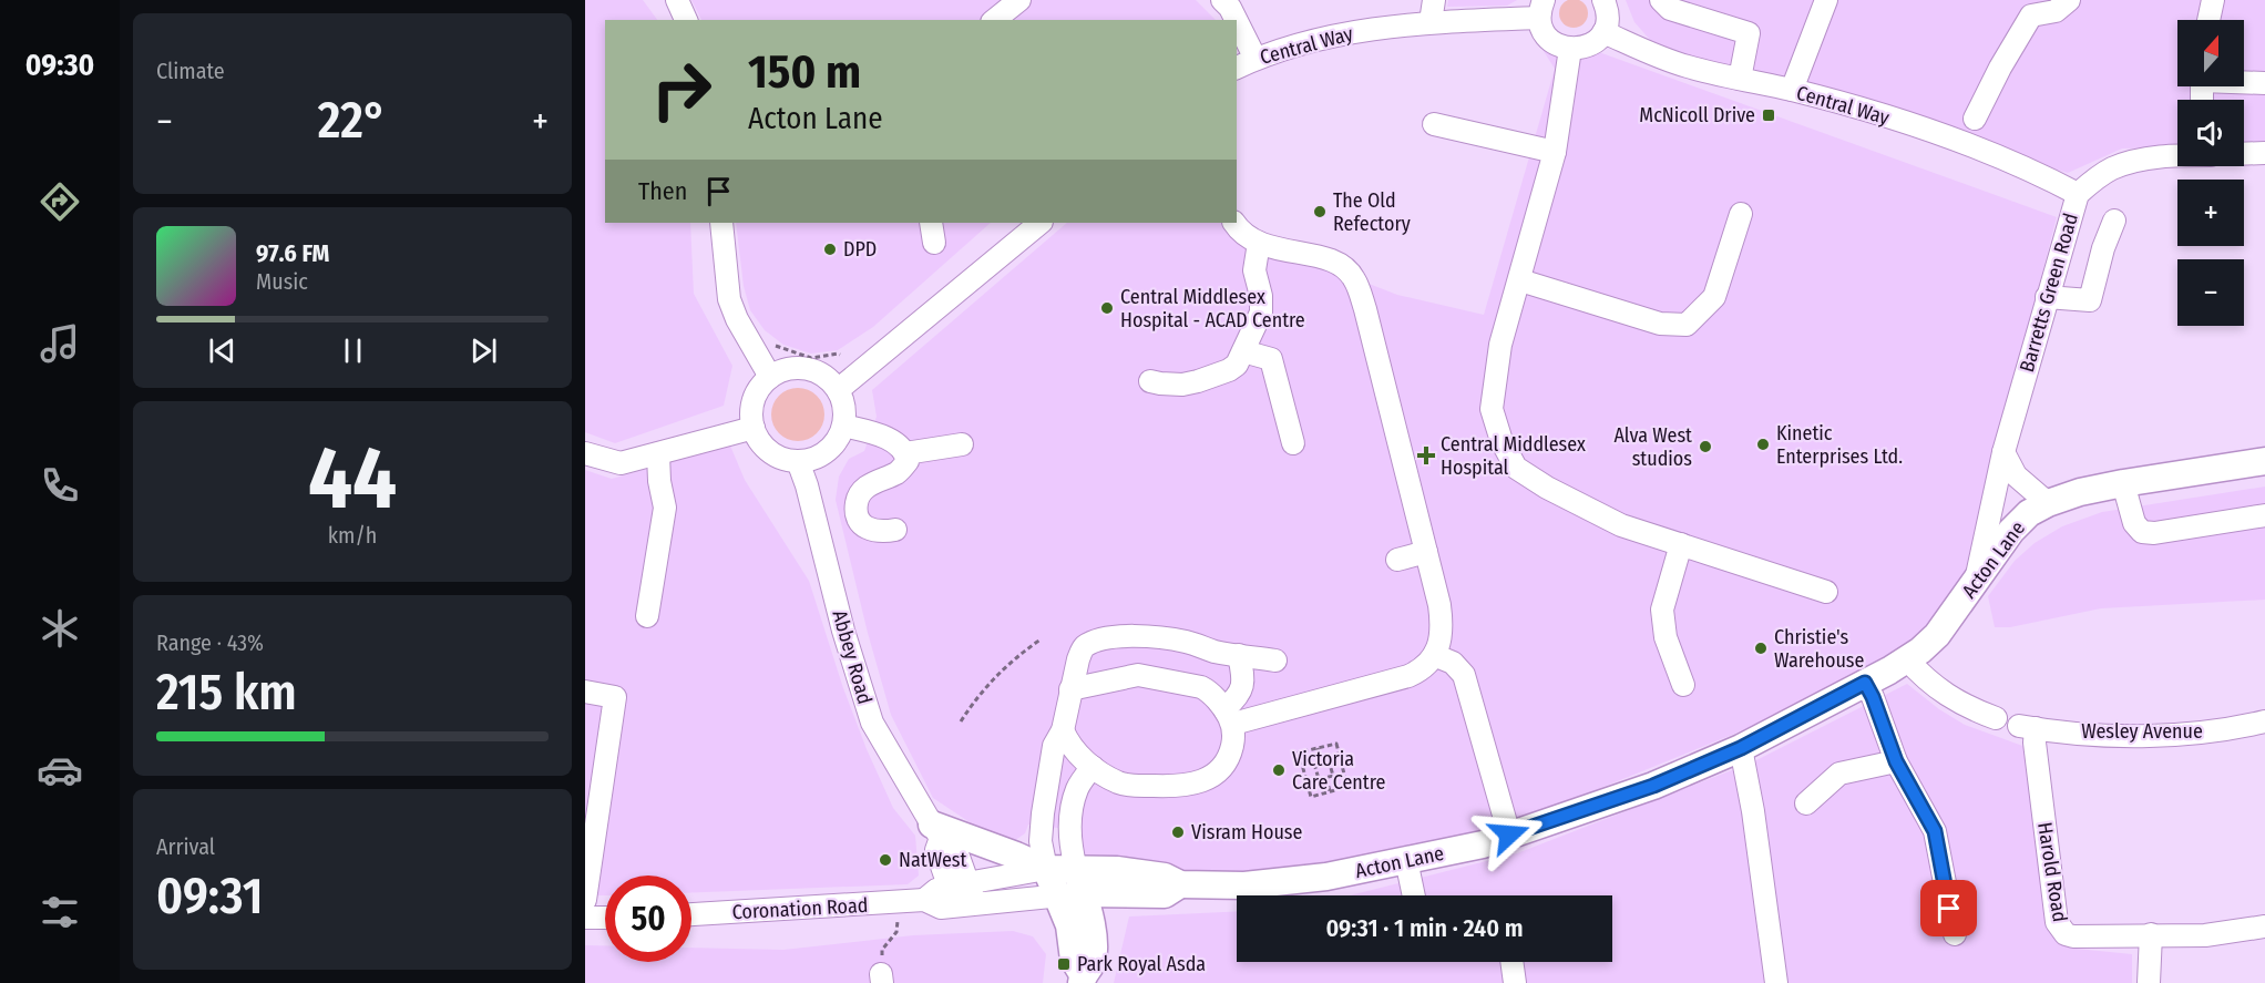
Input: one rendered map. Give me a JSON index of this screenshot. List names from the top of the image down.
{
  "streets": {
    "main road": ["Acton Lane"],
    "street": [
      "Central Way",
      "Barretts Green Road",
      "Abbey Road",
      "Wesley Avenue",
      "Harold Road",
      "Coronation Road"
    ]
  },
  "crossings": [
    ["Central Way", "Barretts Green Road"],
    ["Barretts Green Road", "Acton Lane"],
    ["Acton Lane", "Coronation Road"],
    ["Abbey Road", "Coronation Road"],
    ["Wesley Avenue", "Harold Road"]
  ],
  "places": {
    "transit": ["McNicoll Drive", "Park Royal Asda"],
    "other": [
      "The Old Refectory",
      "DPD",
      "Central Middlesex Hospital - ACAD Centre",
      "Kinetic Enterprises Ltd.",
      "Alva West studios",
      "Christie's Warehouse",
      "Victoria Care Centre",
      "Visram House",
      "NatWest"
    ],
    "health": ["Central Middlesex Hospital"]
  },
  "north": "top",
  "page": {
    "tabs": "09:30",
    "tile": [
      "Climate",
      ["44", "km/h"],
      ["Range · 43%", "215 km"],
      ["Arrival", "09:31"]
    ],
    "map_buttons": ["+", "−"],
    "turn": ["150 m", "Acton Lane"],
    "heat": ["−", "22°", "+"],
    "then": "Then",
    "song": ["97.6 FM", "Music"],
    "limit": "50",
    "trip": "09:31 · 1 min · 240 m"
  }
}
